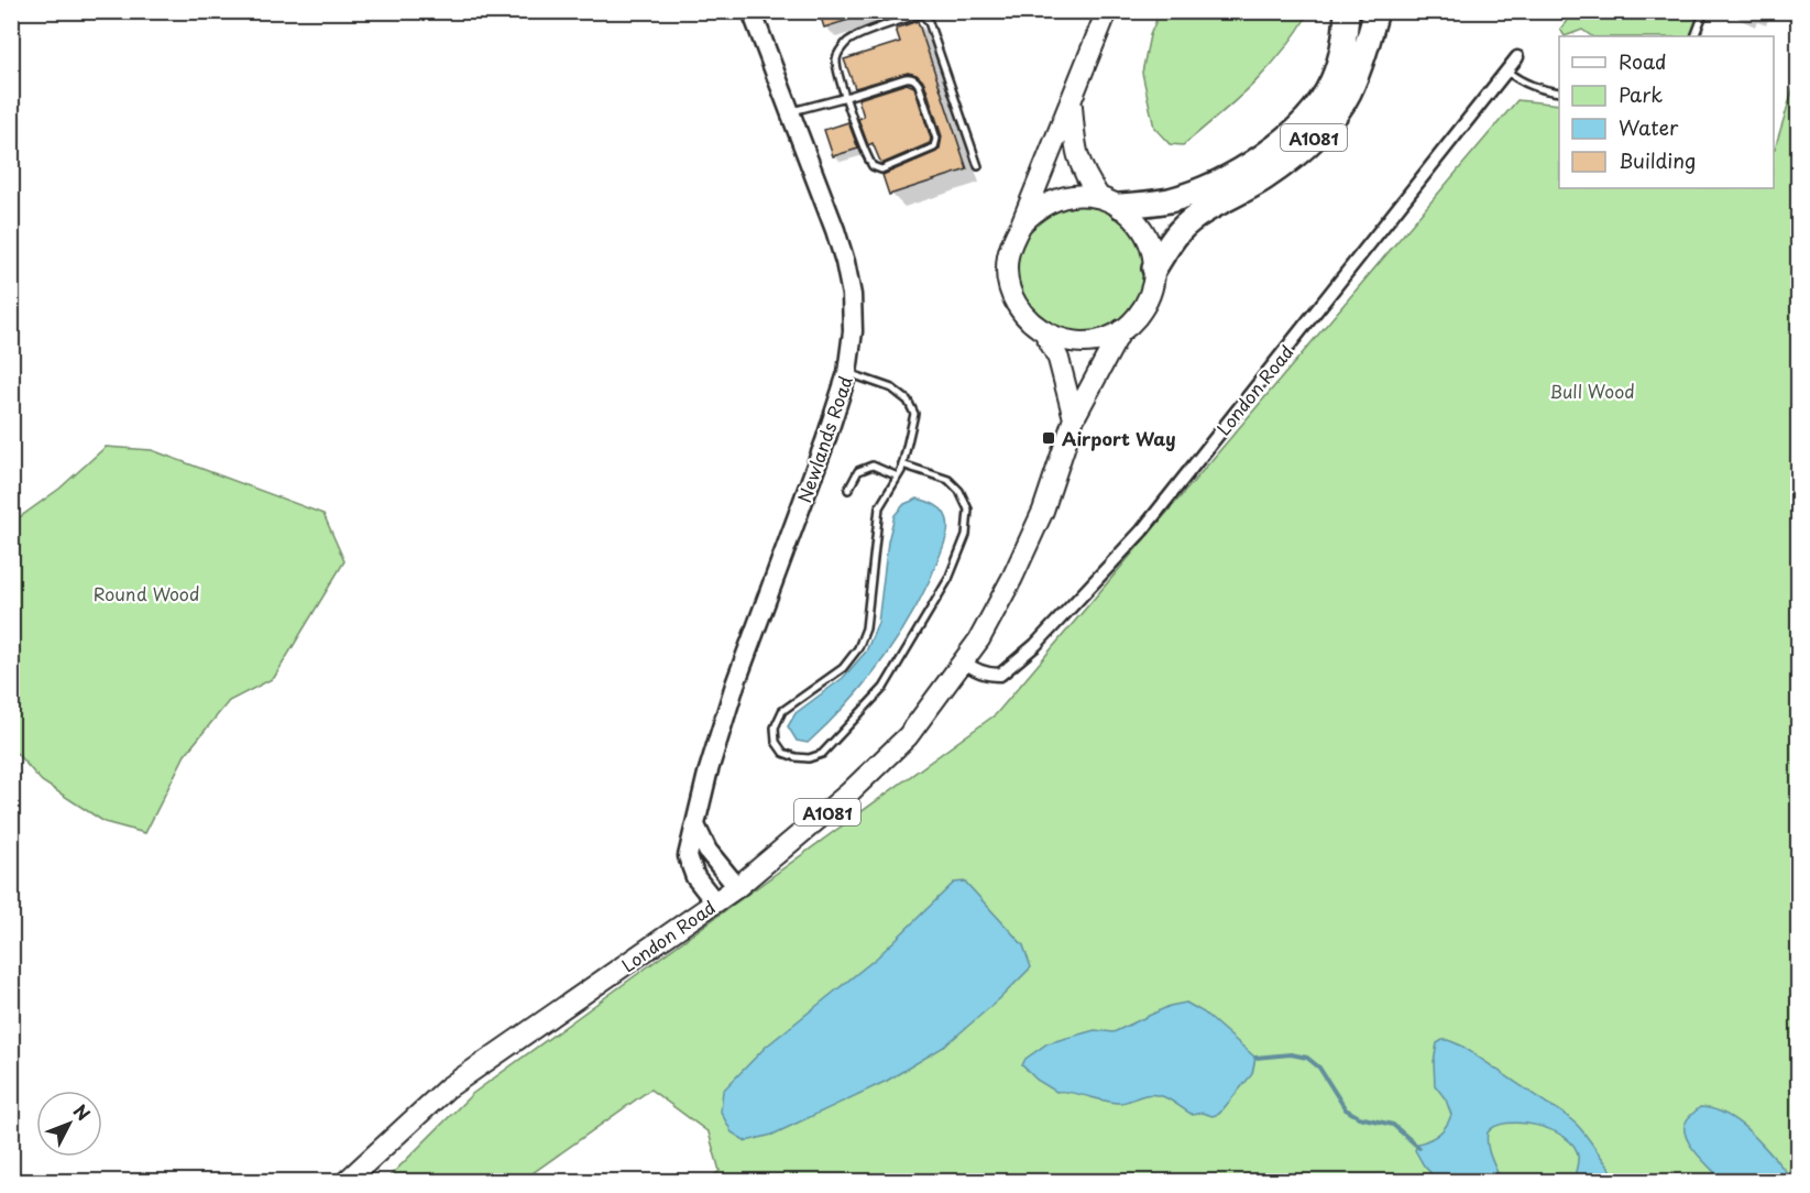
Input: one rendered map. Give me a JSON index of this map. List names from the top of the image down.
{
  "streets": {
    "highway": ["A1081"],
    "main road": ["London Road"],
    "street": ["Newlands Road"]
  },
  "crossings": [
    ["A1081", "London Road"],
    ["London Road", "Newlands Road"]
  ],
  "parks": ["Bull Wood", "Round Wood"],
  "places": {
    "transit": ["Airport Way"]
  },
  "legend": [
    "Road",
    "Park",
    "Water",
    "Building"
  ],
  "north": "top right"
}
